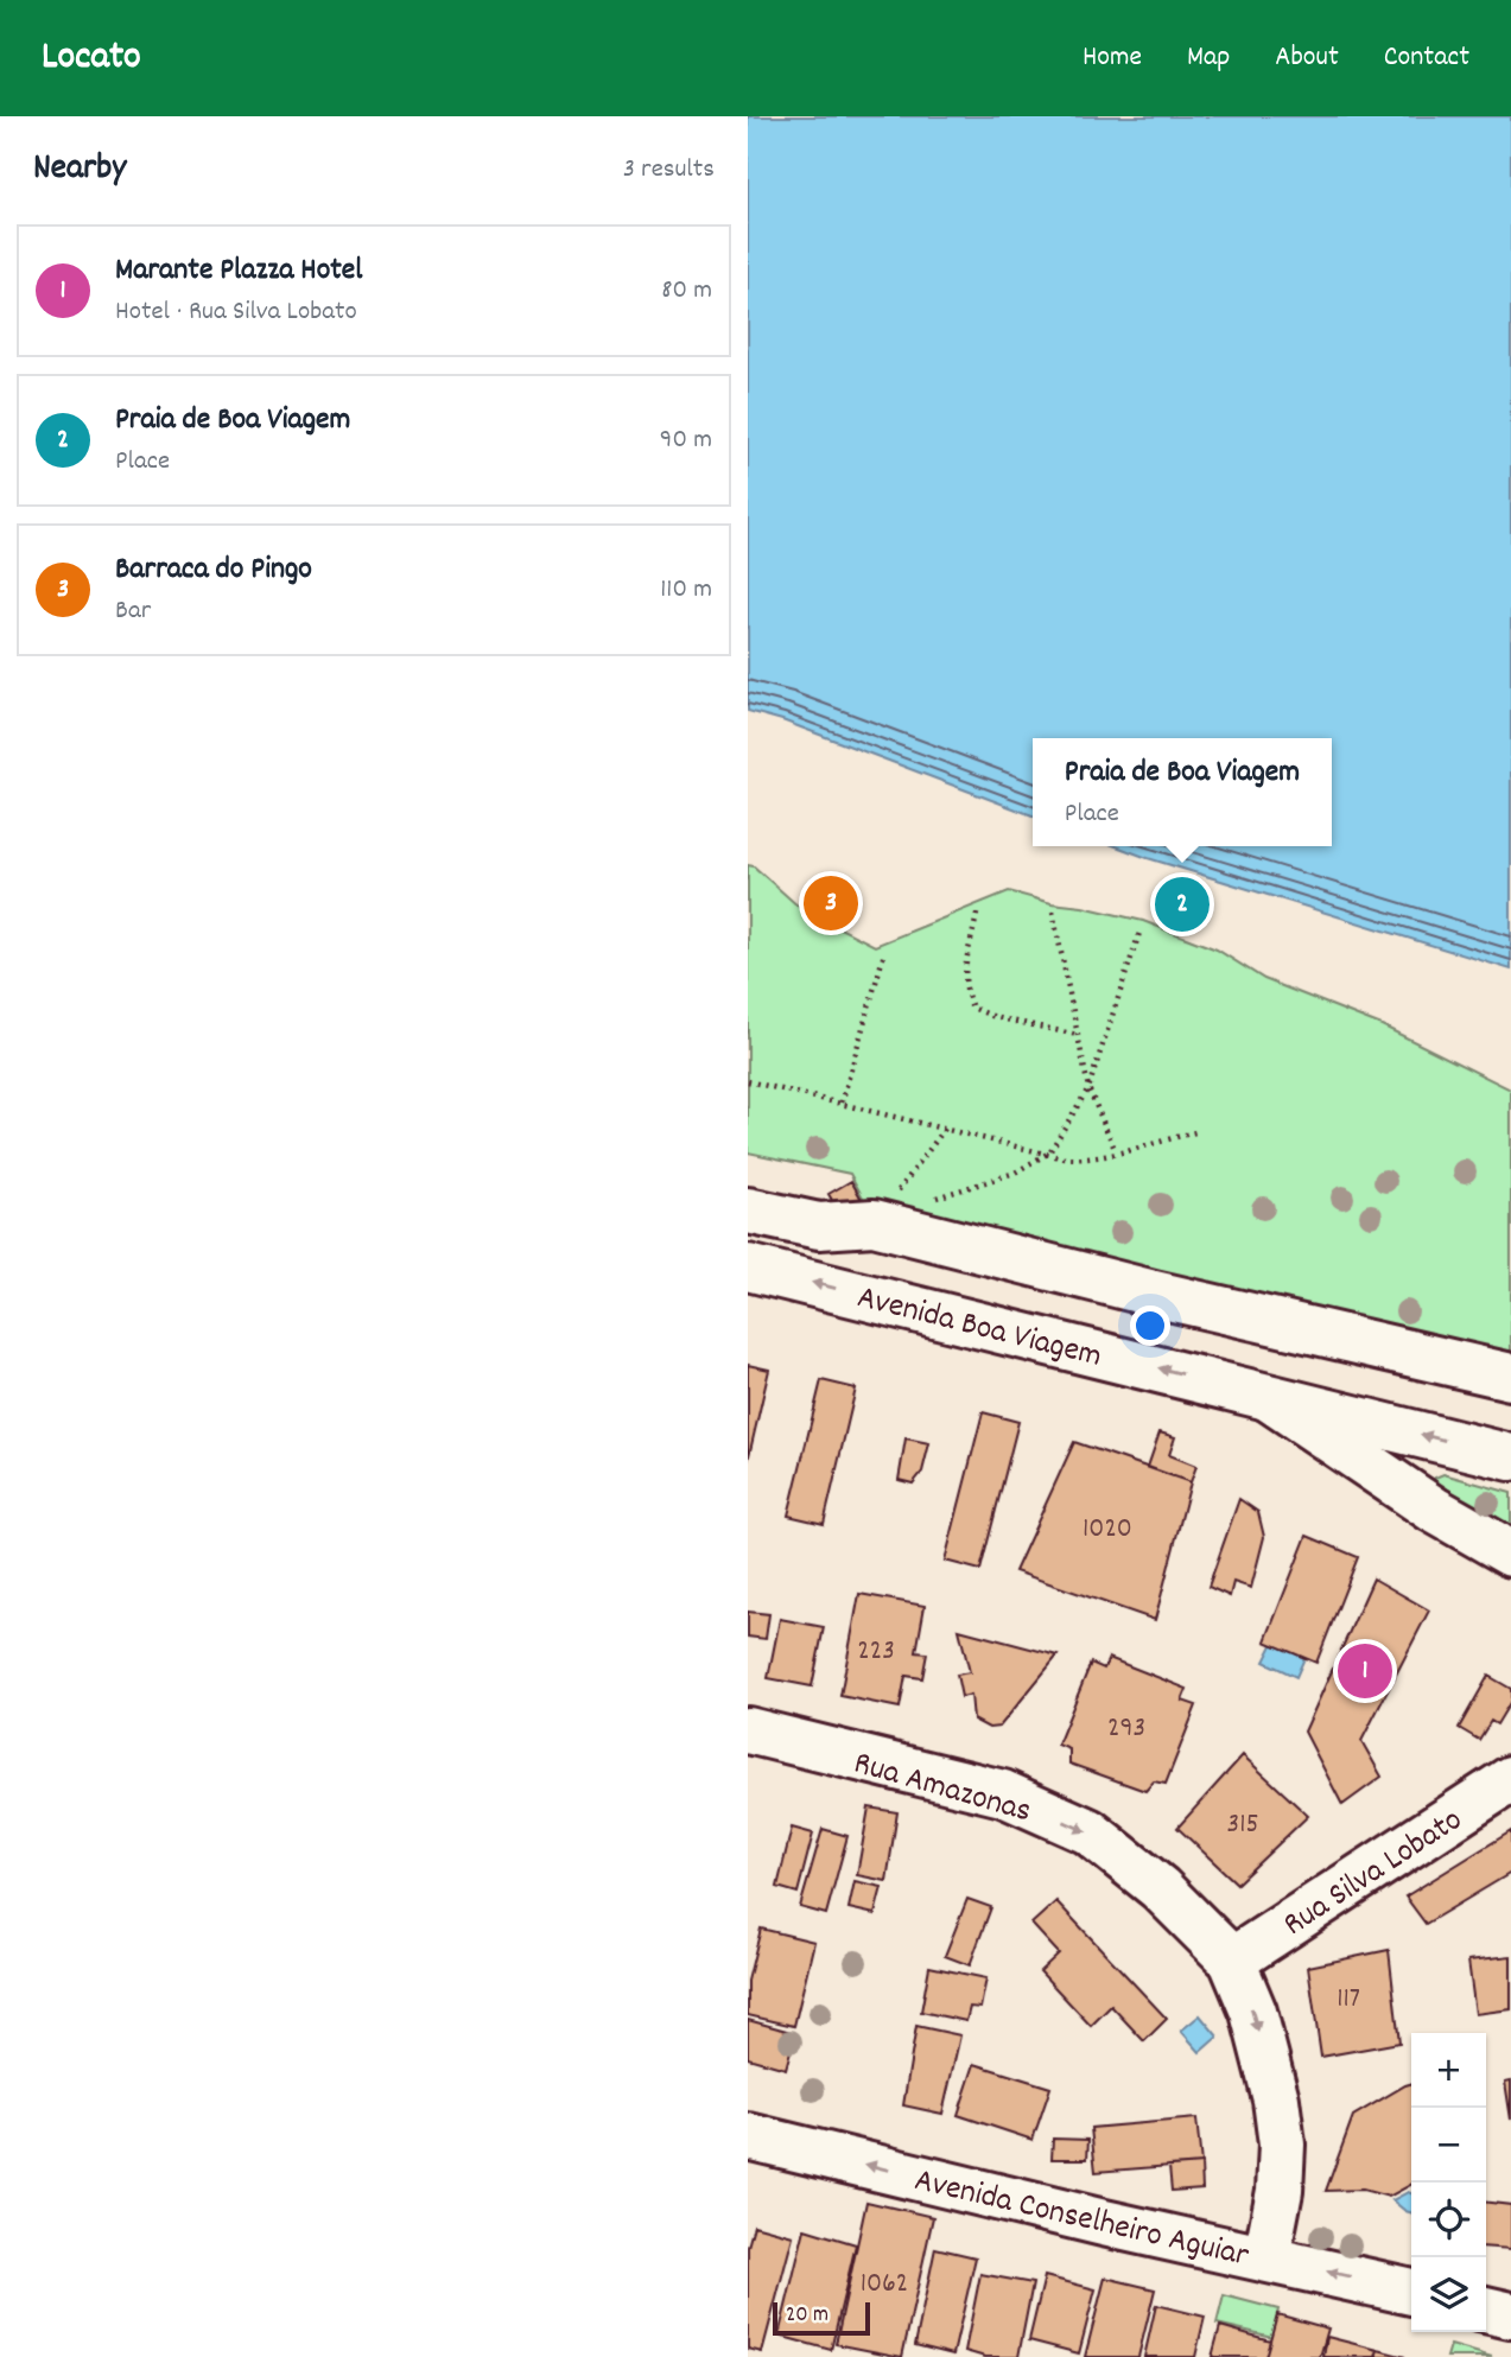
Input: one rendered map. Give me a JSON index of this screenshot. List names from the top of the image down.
{
  "streets": {
    "street": [
      "Avenida Boa Viagem",
      "Rua Amazonas",
      "Rua Silva Lobato",
      "Avenida Conselheiro Aguiar"
    ]
  },
  "crossings": [
    ["Rua Amazonas", "Rua Silva Lobato"],
    ["Rua Amazonas", "Avenida Conselheiro Aguiar"]
  ],
  "one_way": ["Rua Amazonas", "Avenida Conselheiro Aguiar"],
  "house_numbers": [
    "1020",
    "223",
    "293",
    "315",
    "117",
    "1062"
  ],
  "scale_bar": "20 m",
  "page": {
    "header": "Locato",
    "nav": [
      "Home",
      "Map",
      "About",
      "Contact"
    ],
    "heading": ["Nearby", "3 results"],
    "list": [
      {
        "mark": "1",
        "name": "Marante Plazza Hotel",
        "note": "Hotel · Rua Silva Lobato",
        "value": "80 m"
      },
      {
        "mark": "2",
        "name": "Praia de Boa Viagem",
        "note": "Place",
        "value": "90 m"
      },
      {
        "mark": "3",
        "name": "Barraca do Pingo",
        "note": "Bar",
        "value": "110 m"
      }
    ],
    "popup": ["Praia de Boa Viagem", "Place"],
    "pins": ["3", "2", "1"],
    "map_buttons": ["+", "−"],
    "scale": "20 m"
  }
}
